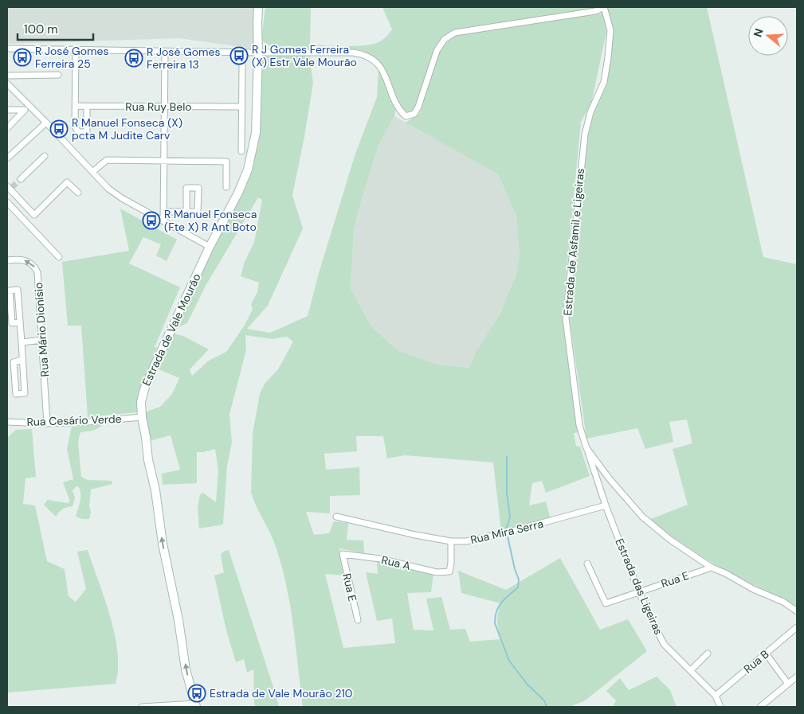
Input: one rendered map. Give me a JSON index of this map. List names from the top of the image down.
{
  "streets": {
    "street": [
      "Rua Ruy Belo",
      "Estrada de Asfamil e Ligeiras",
      "Rua Mário Dionísio",
      "Estrada de Vale Mourão",
      "Rua Cesário Verde",
      "Rua Mira Serra",
      "Rua A",
      "Rua E",
      "Estrada das Ligeiras",
      "Rua B"
    ]
  },
  "crossings": [
    ["Estrada de Asfamil e Ligeiras", "Rua E"],
    ["Estrada de Asfamil e Ligeiras", "Estrada das Ligeiras"],
    ["Rua Mário Dionísio", "Rua Cesário Verde"],
    ["Estrada de Vale Mourão", "Rua Cesário Verde"],
    ["Rua Mira Serra", "Rua A"],
    ["Rua Mira Serra", "Estrada das Ligeiras"],
    ["Rua A", "Rua E"],
    ["Rua E", "Estrada das Ligeiras"],
    ["Estrada das Ligeiras", "Rua B"]
  ],
  "one_way": ["Estrada de Vale Mourão"],
  "places": {
    "bus stop": [
      "R J Gomes Ferreira (X) Estr Vale Mourão",
      "R José Gomes Ferreira 25",
      "R José Gomes Ferreira 13",
      "R Manuel Fonseca (X) pcta M Judite Carv",
      "R Manuel Fonseca (Fte X) R Ant Boto",
      "Estrada de Vale Mourão 210"
    ]
  },
  "scale_bar": "100 m",
  "north": "left"
}
